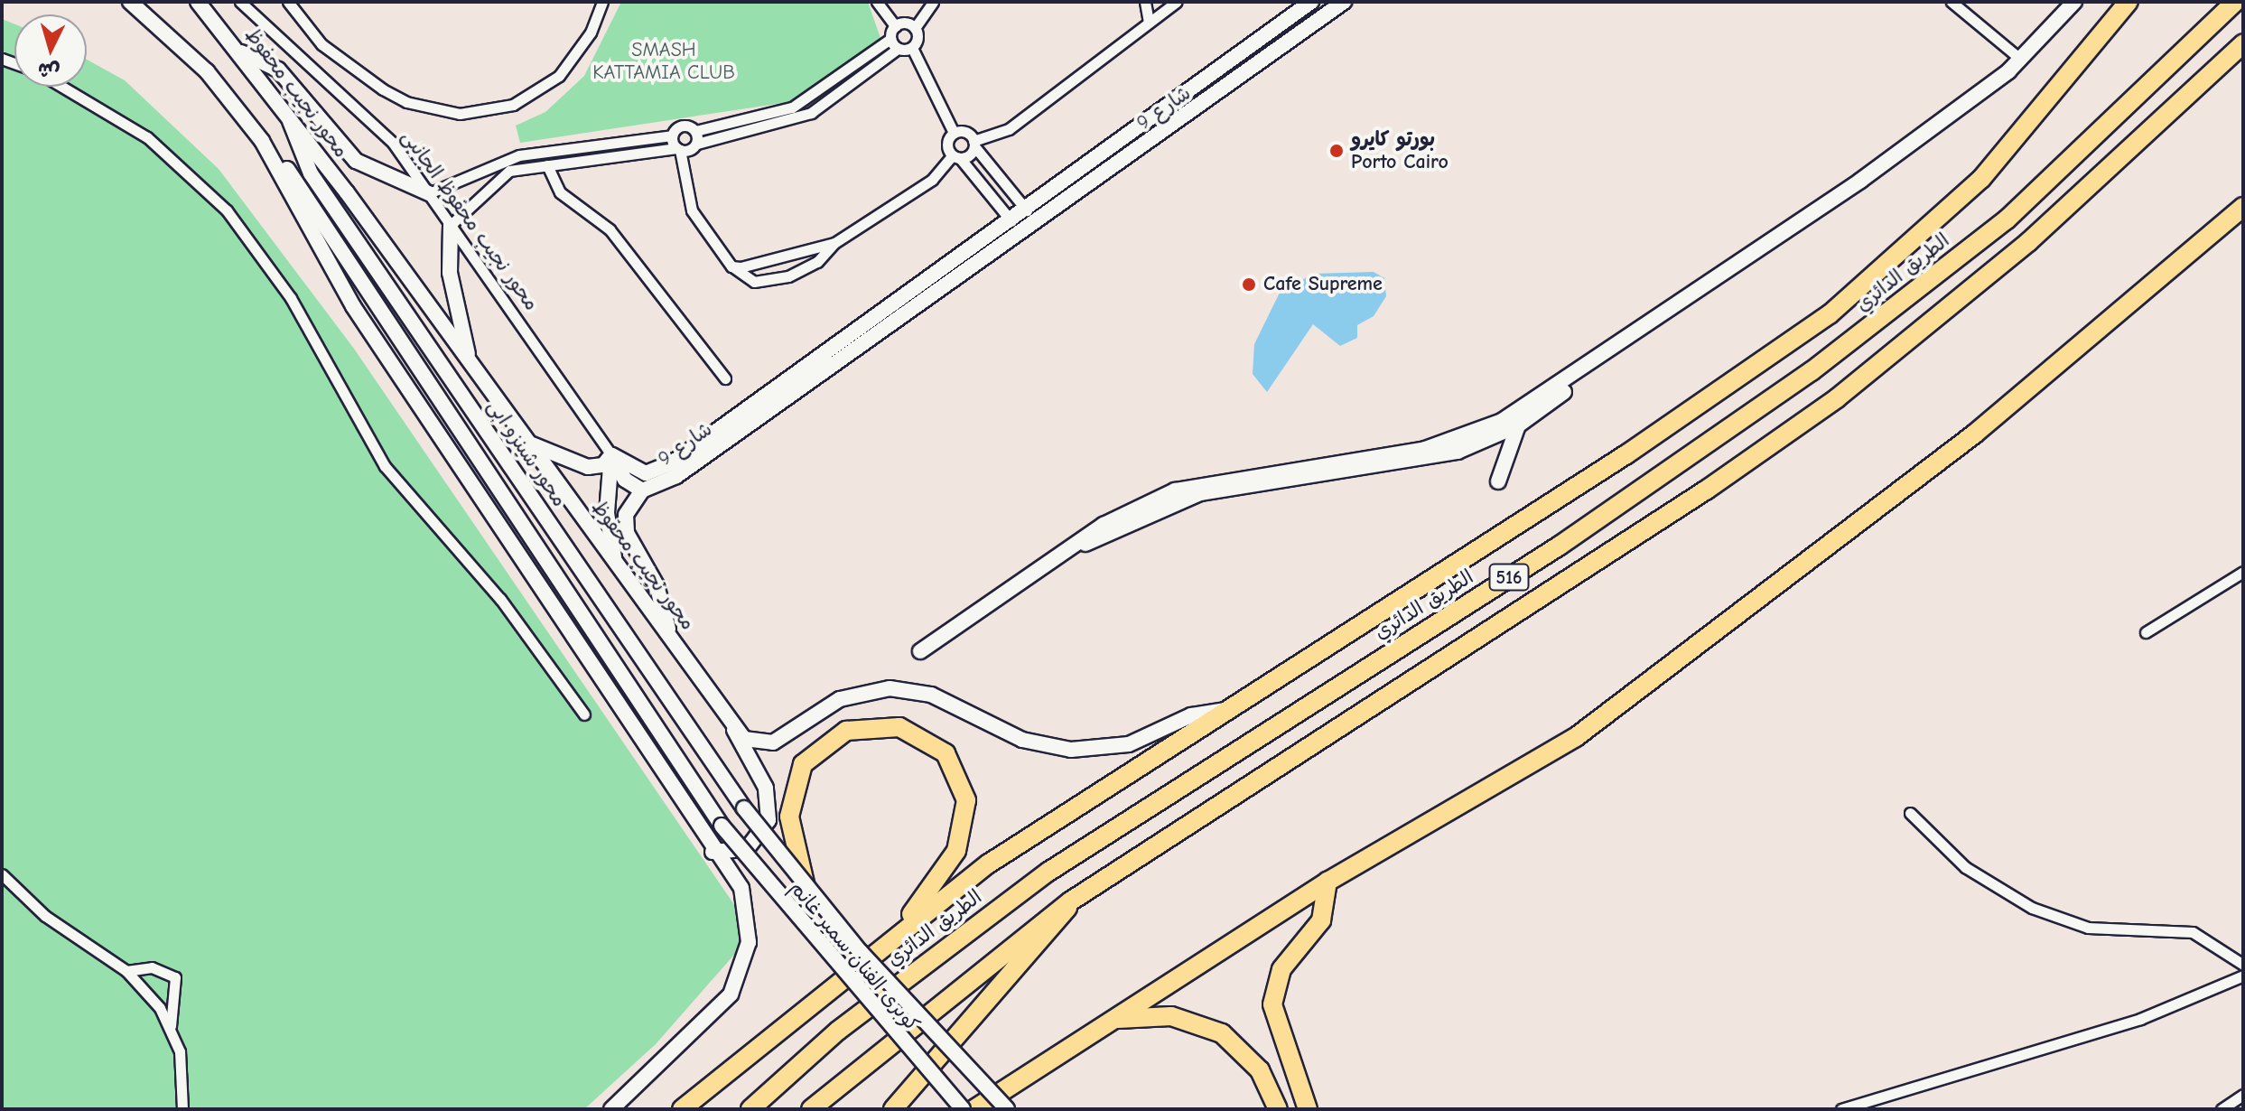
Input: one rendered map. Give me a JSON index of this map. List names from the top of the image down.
{
  "streets": {
    "highway": ["الطريق الدائري", "516"],
    "main road": [
      "محور نجيب محفوظ",
      "شارع 9",
      "محور شينزو ابى",
      "كوبرى الفنان سمير غانم"
    ],
    "street": ["محور نجيب محفوظ الجانبى"]
  },
  "crossings": [
    ["محور نجيب محفوظ", "محور شينزو ابى"],
    ["شارع 9", "محور نجيب محفوظ الجانبى"],
    ["الطريق الدائري", "516"],
    ["محور شينزو ابى", "كوبرى الفنان سمير غانم"]
  ],
  "parks": ["SMASH KATTAMIA CLUB"],
  "places": ["بورتو كايرو Porto Cairo", "Cafe Supreme"],
  "north": "bottom"
}
